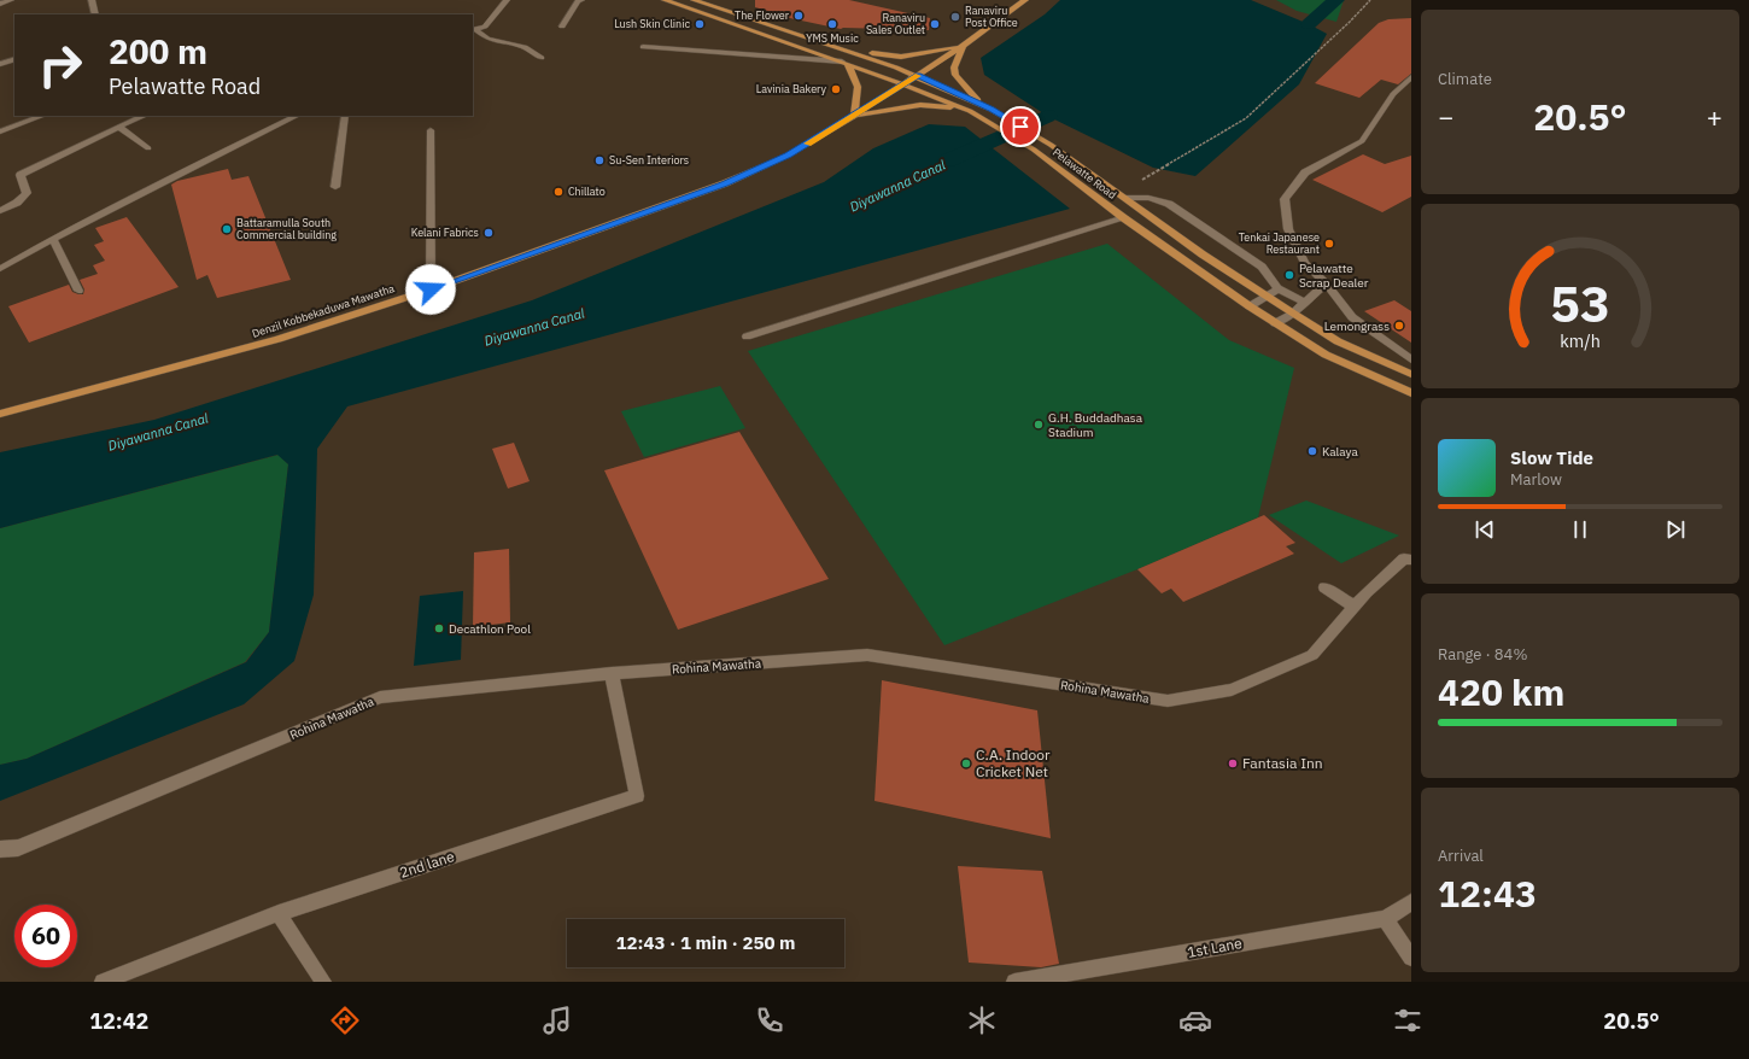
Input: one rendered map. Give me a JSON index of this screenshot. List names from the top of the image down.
{
  "streets": {
    "main road": ["Pelawatte Road", "Denzil Kobbekaduwa Mawatha"],
    "street": ["Rohina Mawatha", "2nd lane", "1st Lane"]
  },
  "crossings": [
    ["Pelawatte Road", "Denzil Kobbekaduwa Mawatha"],
    ["Rohina Mawatha", "2nd lane"]
  ],
  "water": ["Diyawanna Canal"],
  "places": [
    "The Flower",
    "Ranaviru Post Office",
    "Lush Skin Clinic",
    "YMS Music",
    "Ranaviru Sales Outlet",
    "Lavinia Bakery",
    "Su-Sen Interiors",
    "Chillato",
    "Battaramulla South Commercial building",
    "Kelani Fabrics",
    "Tenkai Japanese Restaurant",
    "Pelawatte Scrap Dealer",
    "Lemongrass",
    "G.H. Buddadhasa Stadium",
    "Kalaya",
    "Decathlon Pool",
    "C.A. Indoor Cricket Net",
    "Fantasia Inn"
  ],
  "page": {
    "tile": [
      "Climate",
      ["Range · 84%", "420 km"],
      ["Arrival", "12:43"]
    ],
    "turn": ["200 m", "Pelawatte Road"],
    "heat": ["−", "20.5°", "+"],
    "song": ["Slow Tide", "Marlow"],
    "limit": "60",
    "trip": "12:43 · 1 min · 250 m",
    "tabs": ["12:42", "20.5°"],
    "gauge": ["53", "km/h"]
  }
}
